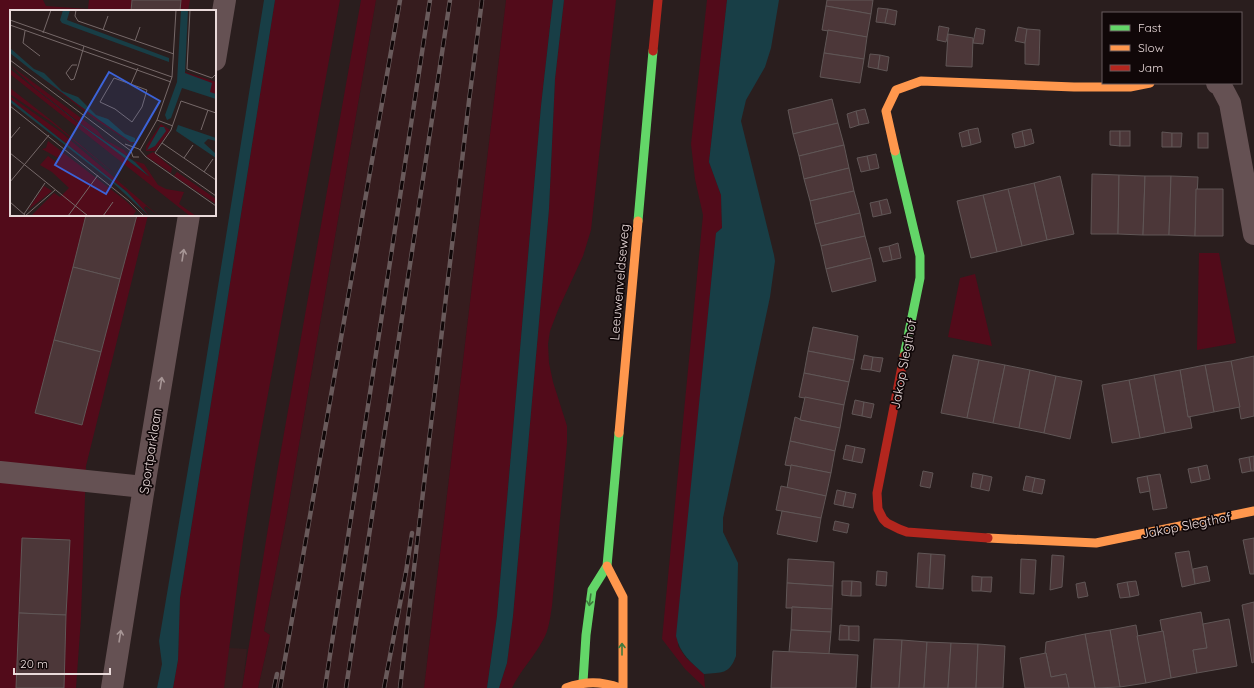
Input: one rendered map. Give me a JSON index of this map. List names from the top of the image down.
{
  "streets": {
    "street": ["Leeuwenveldseweg", "Jakop Slegthof", "Sportparklaan"]
  },
  "one_way": ["Sportparklaan"],
  "legend": ["Fast", "Slow", "Jam"],
  "scale_bar": "20 m"
}
